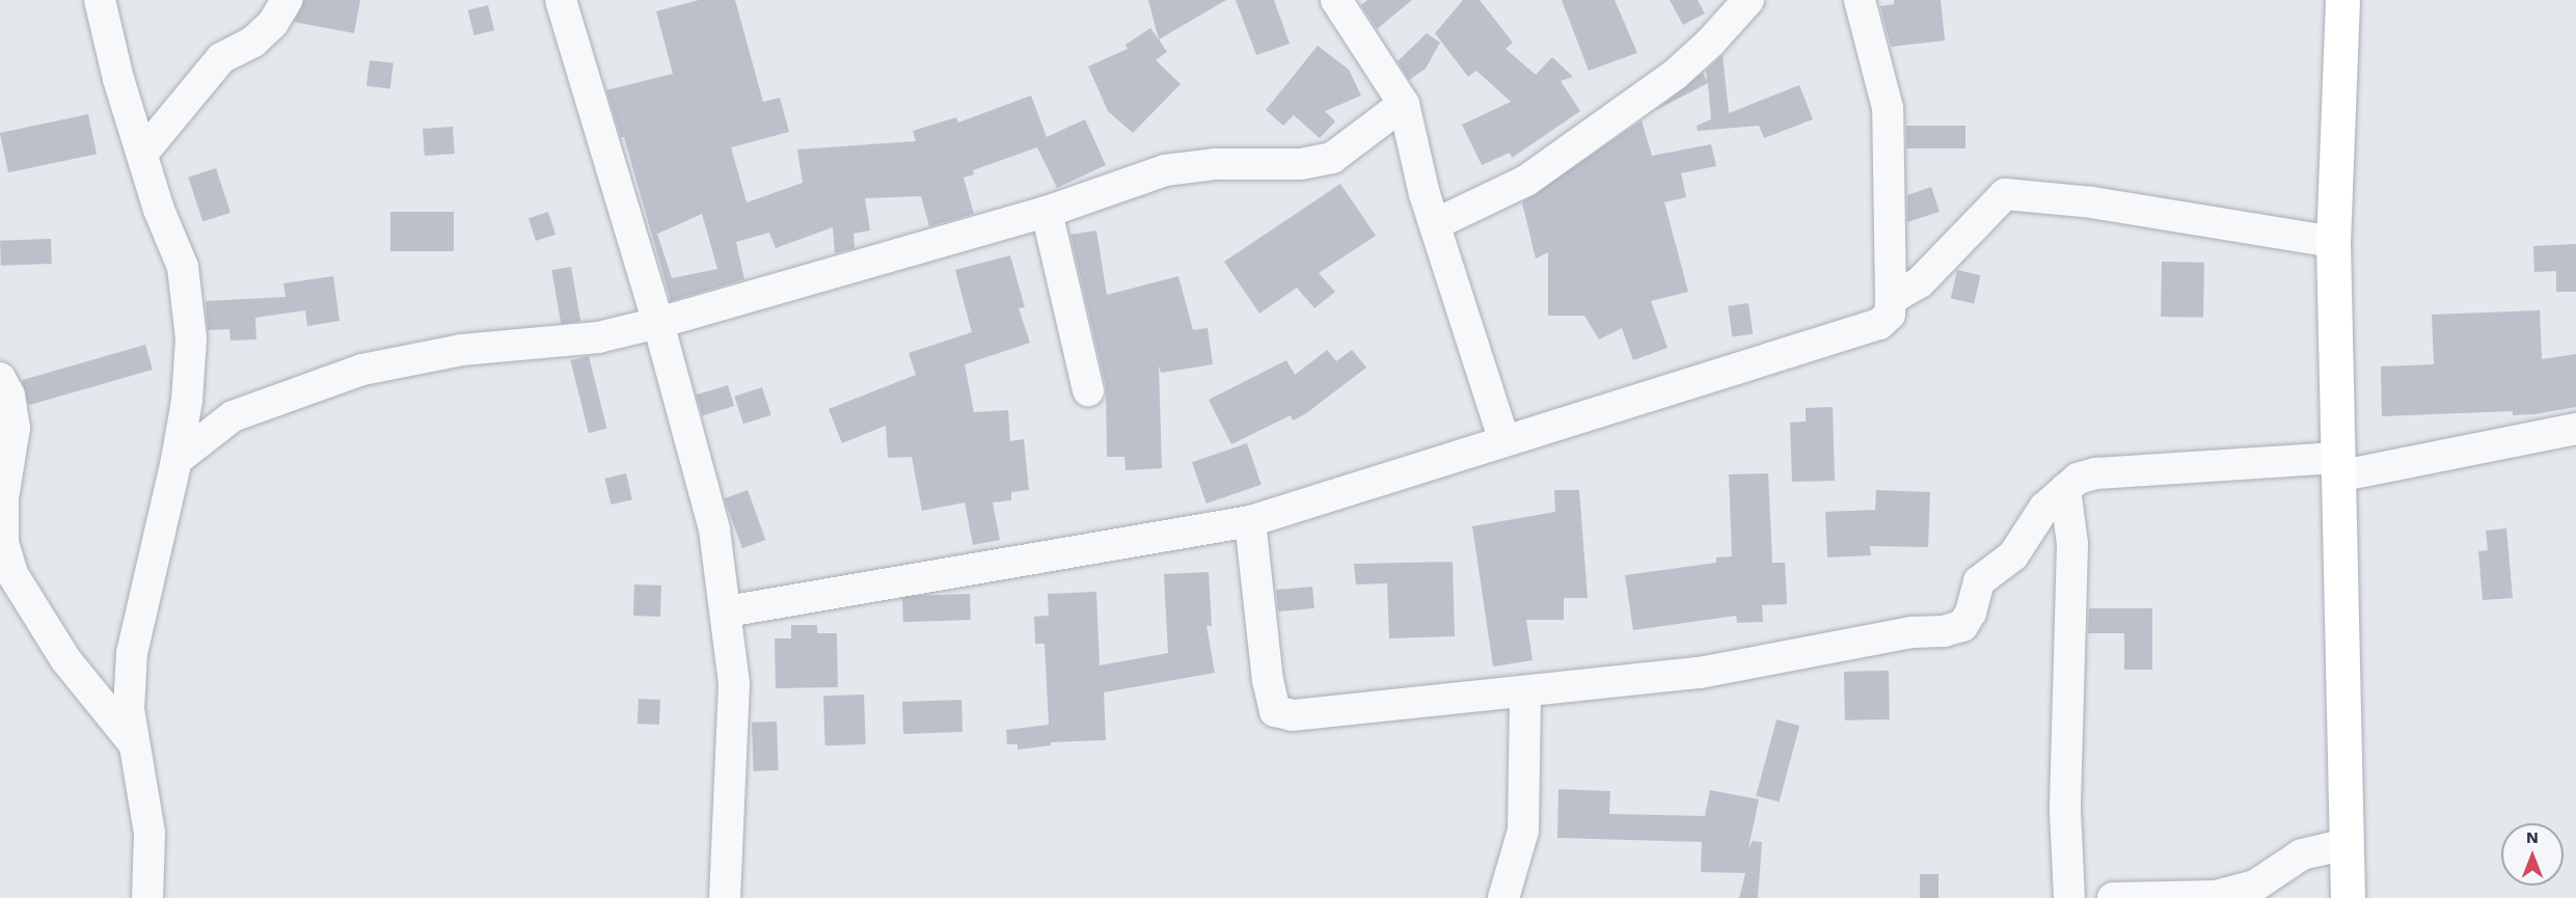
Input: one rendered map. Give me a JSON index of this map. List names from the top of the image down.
{
  "north": "top"
}
